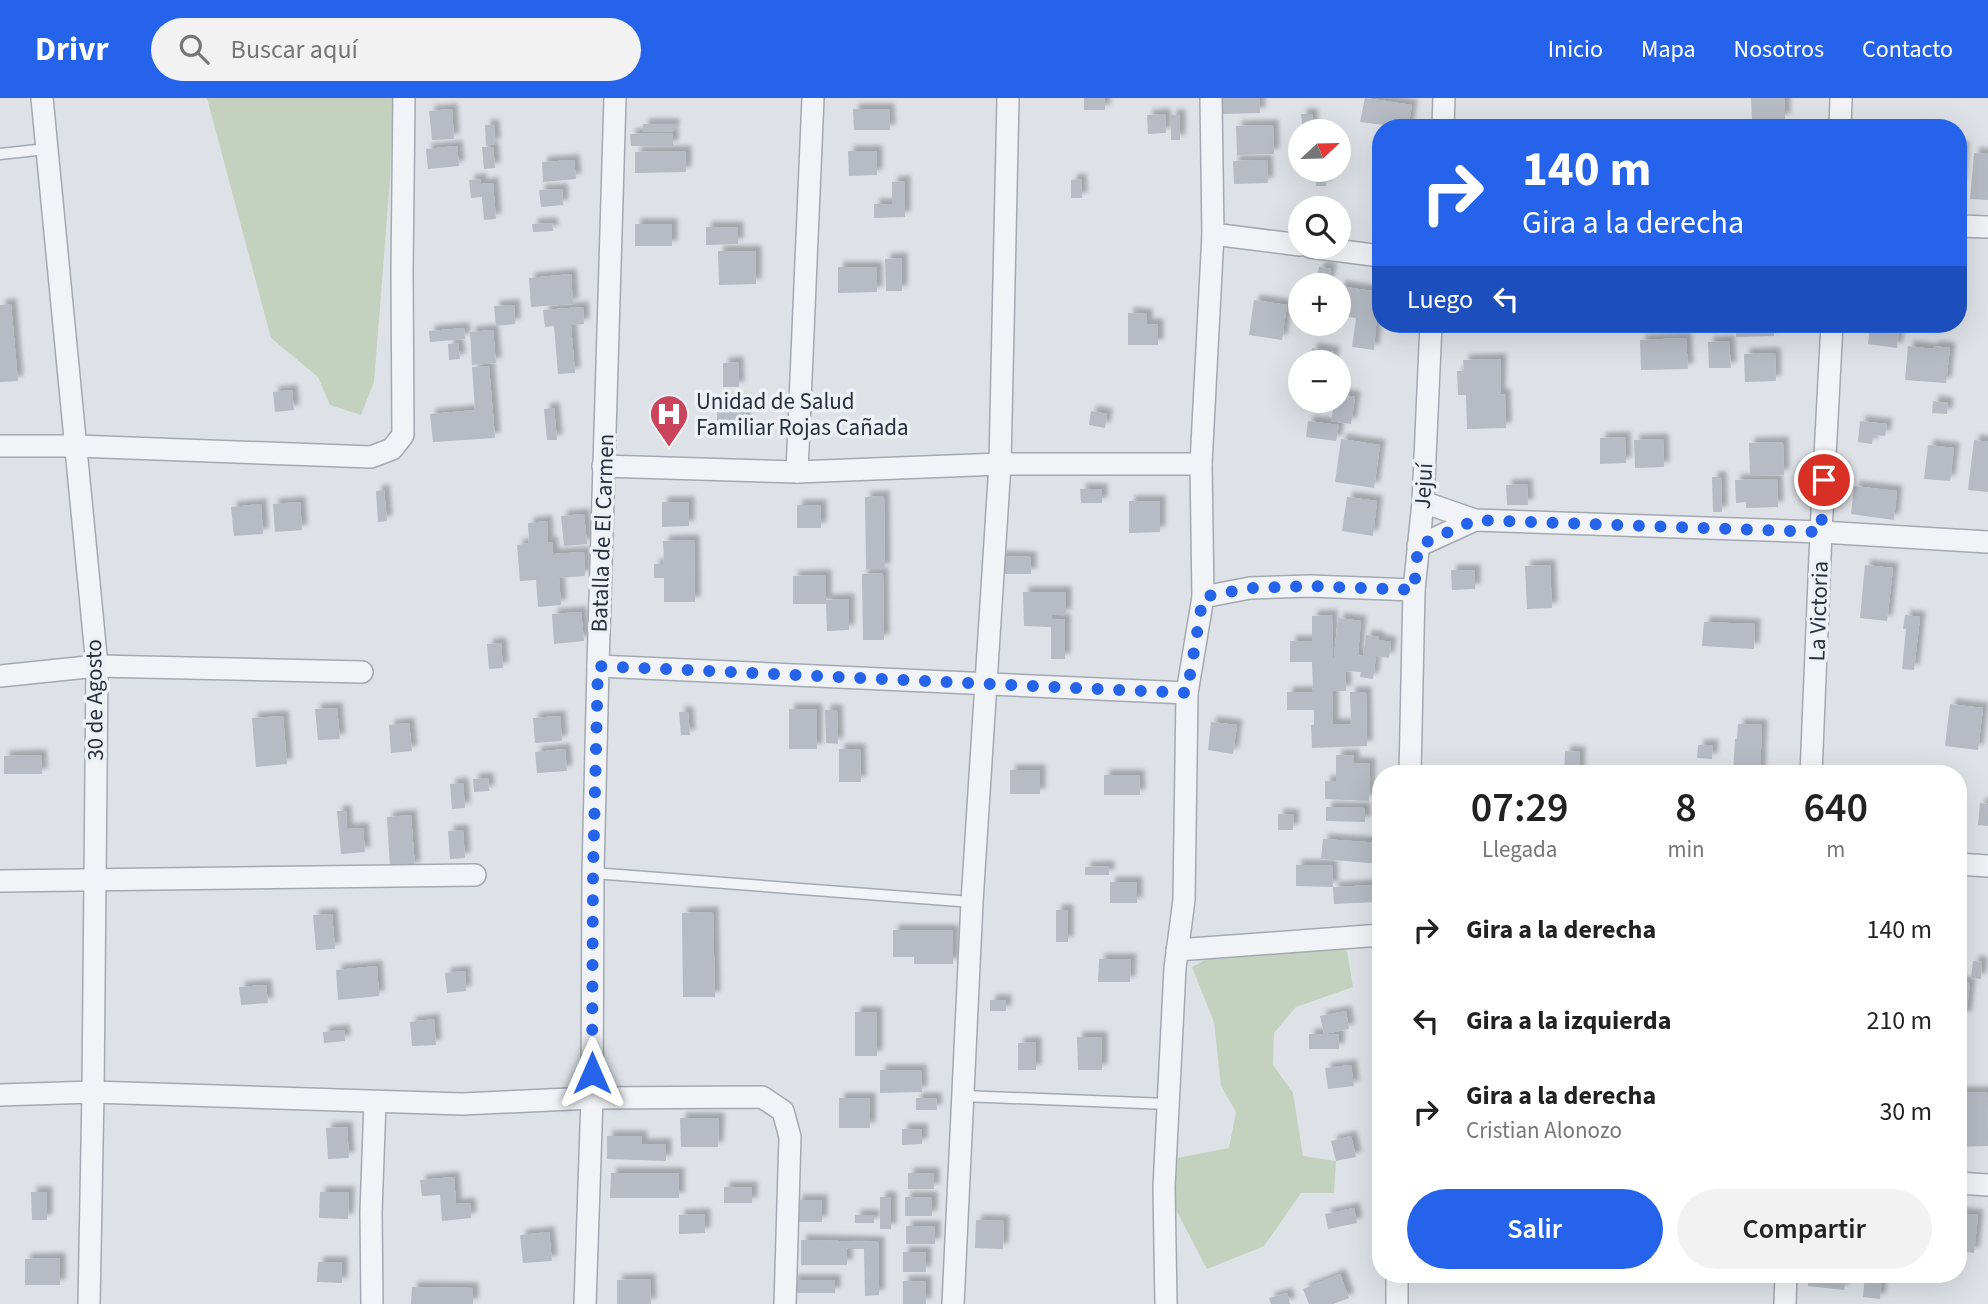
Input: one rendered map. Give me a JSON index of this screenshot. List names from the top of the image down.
{
  "streets": {
    "street": [
      "Jejuí",
      "Batalla de El Carmen",
      "La Victoria",
      "30 de Agosto"
    ]
  },
  "places": {
    "hospital": ["Unidad de Salud Familiar Rojas Cañada"]
  },
  "north": "right",
  "page": {
    "header": "Drivr",
    "search": "Buscar aquí",
    "nav": [
      "Inicio",
      "Mapa",
      "Nosotros",
      "Contacto"
    ],
    "map_buttons": ["+", "−"],
    "turn": ["140 m", "Gira a la derecha"],
    "then": "Luego",
    "eta": [
      "07:29",
      "Llegada",
      "8",
      "min",
      "640",
      "m"
    ],
    "list": [
      {
        "name": "Gira a la derecha",
        "value": "140 m"
      },
      {
        "name": "Gira a la izquierda",
        "value": "210 m"
      },
      {
        "name": "Gira a la derecha",
        "note": "Cristian Alonozo",
        "value": "30 m"
      }
    ],
    "buttons": ["Salir", "Compartir"]
  }
}
